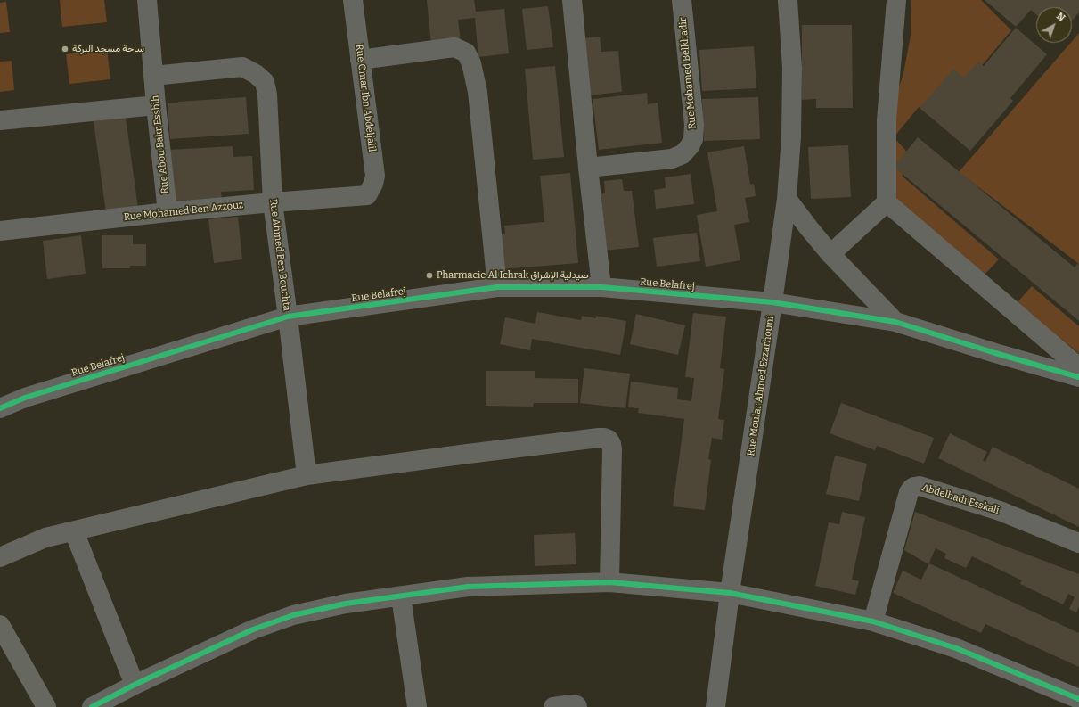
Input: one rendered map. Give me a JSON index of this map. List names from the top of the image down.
{
  "streets": {
    "street": [
      "Rue Mohamed Belkhadir",
      "Rue Omar Ibn Abdeljalil",
      "Rue Abou Bakr Essbih",
      "Rue Mohamed Ben Azzouz",
      "Rue Ahmed Ben Bouchta",
      "Rue Belafrej",
      "Rue Moular Ahmed Ezzarhouni",
      "Abdelhadi Esskali"
    ]
  },
  "crossings": [
    ["Rue Omar Ibn Abdeljalil", "Rue Mohamed Ben Azzouz"],
    ["Rue Abou Bakr Essbih", "Rue Mohamed Ben Azzouz"],
    ["Rue Abou Bakr Essbih", "Rue Ahmed Ben Bouchta"],
    ["Rue Mohamed Ben Azzouz", "Rue Ahmed Ben Bouchta"],
    ["Rue Ahmed Ben Bouchta", "Rue Belafrej"],
    ["Rue Belafrej", "Rue Moular Ahmed Ezzarhouni"]
  ],
  "places": ["ساحة مسجد البركة", "Pharmacie Al Ichrak صيدلية الإشراق"],
  "north": "top right"
}
